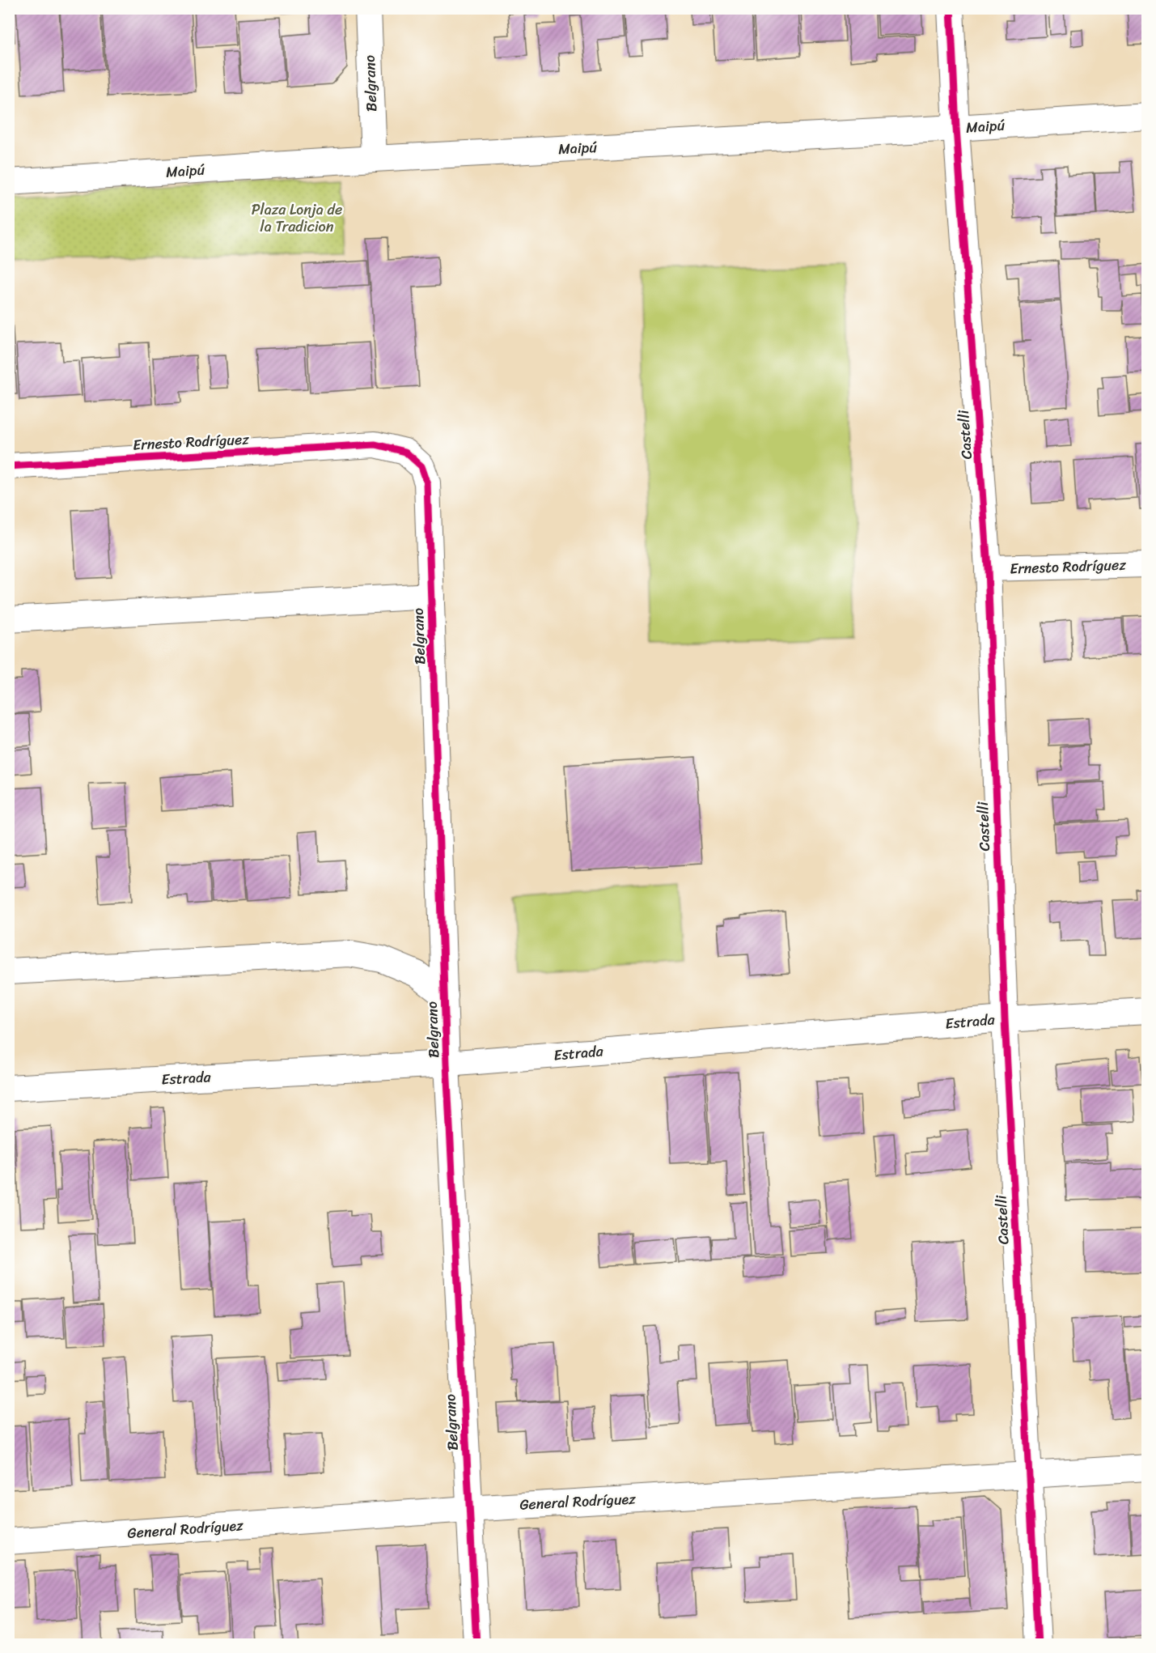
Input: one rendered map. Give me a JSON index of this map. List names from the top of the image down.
{
  "streets": {
    "street": [
      "Belgrano",
      "Maipú",
      "Castelli",
      "Ernesto Rodríguez",
      "Estrada",
      "General Rodríguez"
    ]
  },
  "crossings": [
    ["Belgrano", "Maipú"],
    ["Belgrano", "Ernesto Rodríguez"],
    ["Belgrano", "Estrada"],
    ["Belgrano", "General Rodríguez"],
    ["Maipú", "Castelli"],
    ["Castelli", "Ernesto Rodríguez"],
    ["Castelli", "Estrada"],
    ["Castelli", "General Rodríguez"]
  ],
  "parks": ["Plaza Lonja de la Tradicion"]
}
